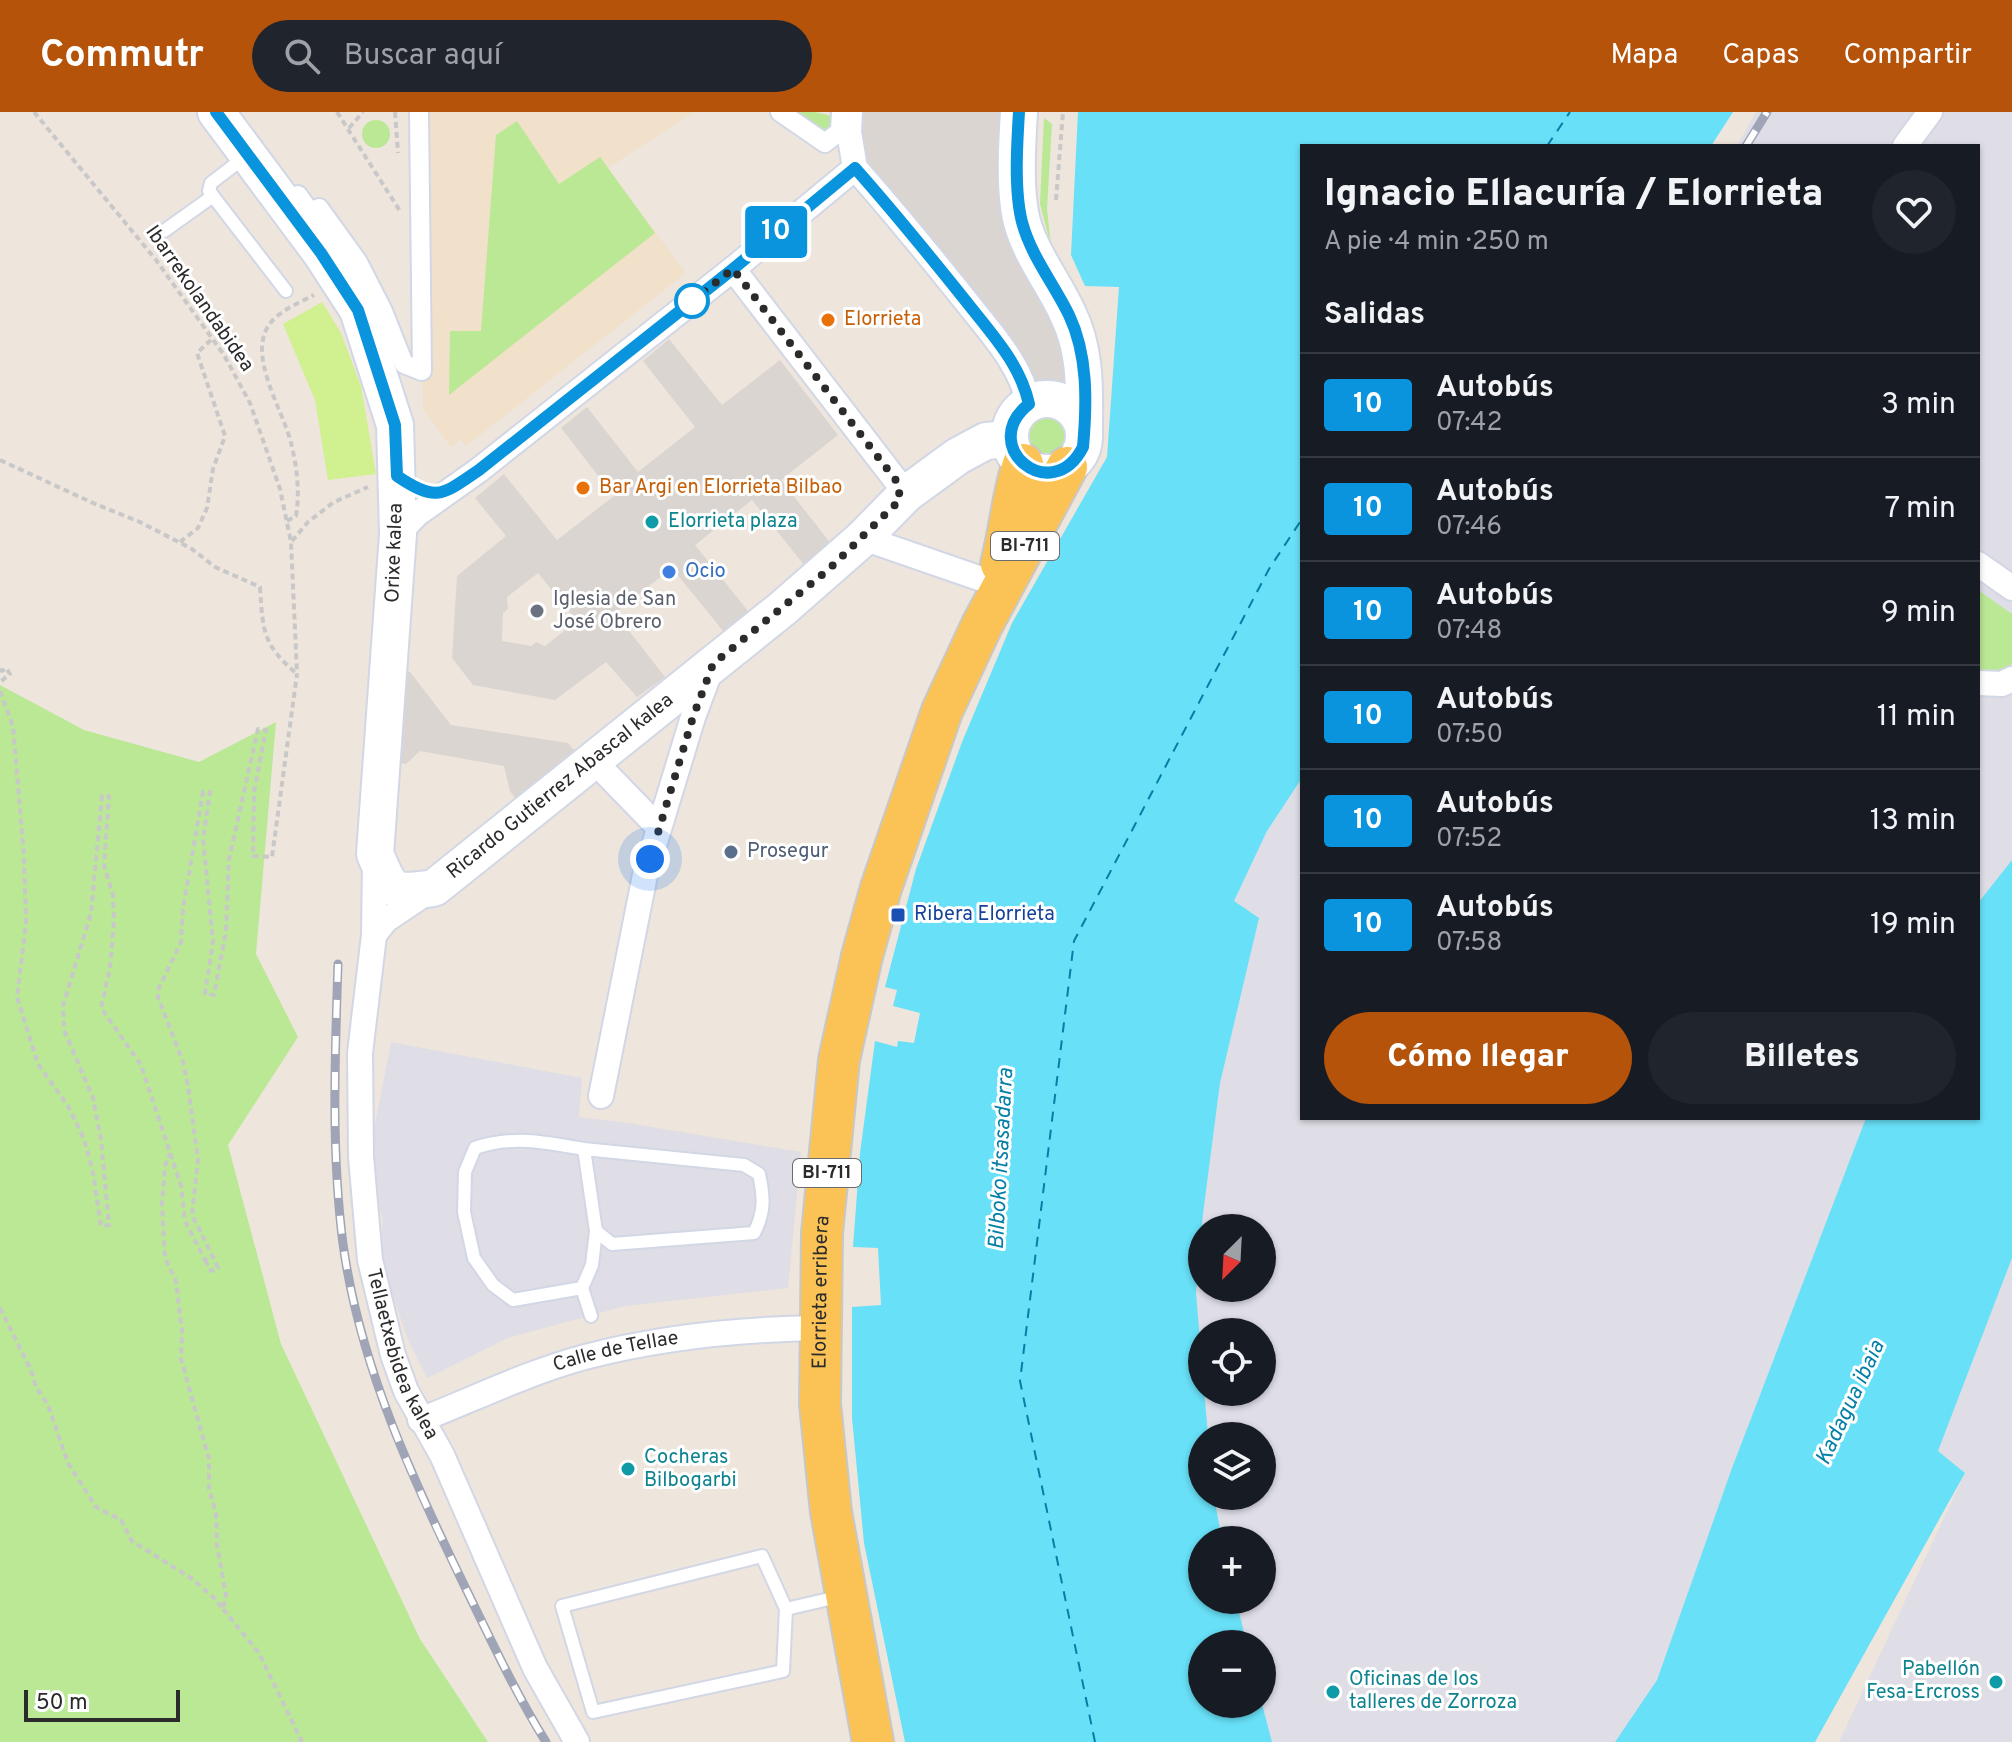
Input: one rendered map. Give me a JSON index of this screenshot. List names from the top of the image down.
{
  "streets": {
    "main road": [
      "BI-711",
      "Orixe kalea",
      "Ricardo Gutierrez Abascal kalea",
      "Elorrieta erribera"
    ],
    "street": ["Tellaetxebidea kalea", "Calle de Tellae"],
    "path": ["Ibarrekolandabidea"]
  },
  "crossings": [
    ["BI-711", "Ricardo Gutierrez Abascal kalea"],
    ["BI-711", "Elorrieta erribera"],
    ["Orixe kalea", "Ricardo Gutierrez Abascal kalea"],
    ["Orixe kalea", "Tellaetxebidea kalea"],
    ["Ricardo Gutierrez Abascal kalea", "Tellaetxebidea kalea"],
    ["Elorrieta erribera", "Calle de Tellae"],
    ["Tellaetxebidea kalea", "Calle de Tellae"]
  ],
  "water": ["Bilboko itsasadarra", "Kadagua ibaia"],
  "places": {
    "other": [
      "Elorrieta",
      "Bar Argi en Elorrieta Bilbao",
      "Elorrieta plaza",
      "Ocio",
      "Iglesia de San José Obrero",
      "Prosegur",
      "Cocheras Bilbogarbi",
      "Pabellón Fesa-Ercross",
      "Oficinas de los talleres de Zorroza"
    ],
    "transit": ["Ribera Elorrieta"]
  },
  "lines": ["bus line 10"],
  "scale_bar": "50 m",
  "north": "bottom left",
  "page": {
    "header": "Commutr",
    "search": "Buscar aquí",
    "nav": ["Mapa", "Capas", "Compartir"],
    "on_map": "10",
    "heading": [
      ["Ignacio Ellacuría / Elorrieta", "A pie · 4 min · 250 m"],
      "Salidas"
    ],
    "list": [
      {
        "mark": "10",
        "name": "Autobús",
        "note": "07:42",
        "value": "3 min"
      },
      {
        "mark": "10",
        "name": "Autobús",
        "note": "07:46",
        "value": "7 min"
      },
      {
        "mark": "10",
        "name": "Autobús",
        "note": "07:48",
        "value": "9 min"
      },
      {
        "mark": "10",
        "name": "Autobús",
        "note": "07:50",
        "value": "11 min"
      },
      {
        "mark": "10",
        "name": "Autobús",
        "note": "07:52",
        "value": "13 min"
      },
      {
        "mark": "10",
        "name": "Autobús",
        "note": "07:58",
        "value": "19 min"
      }
    ],
    "buttons": ["Cómo llegar", "Billetes"],
    "map_buttons": ["+", "−"],
    "scale": "50 m"
  }
}
